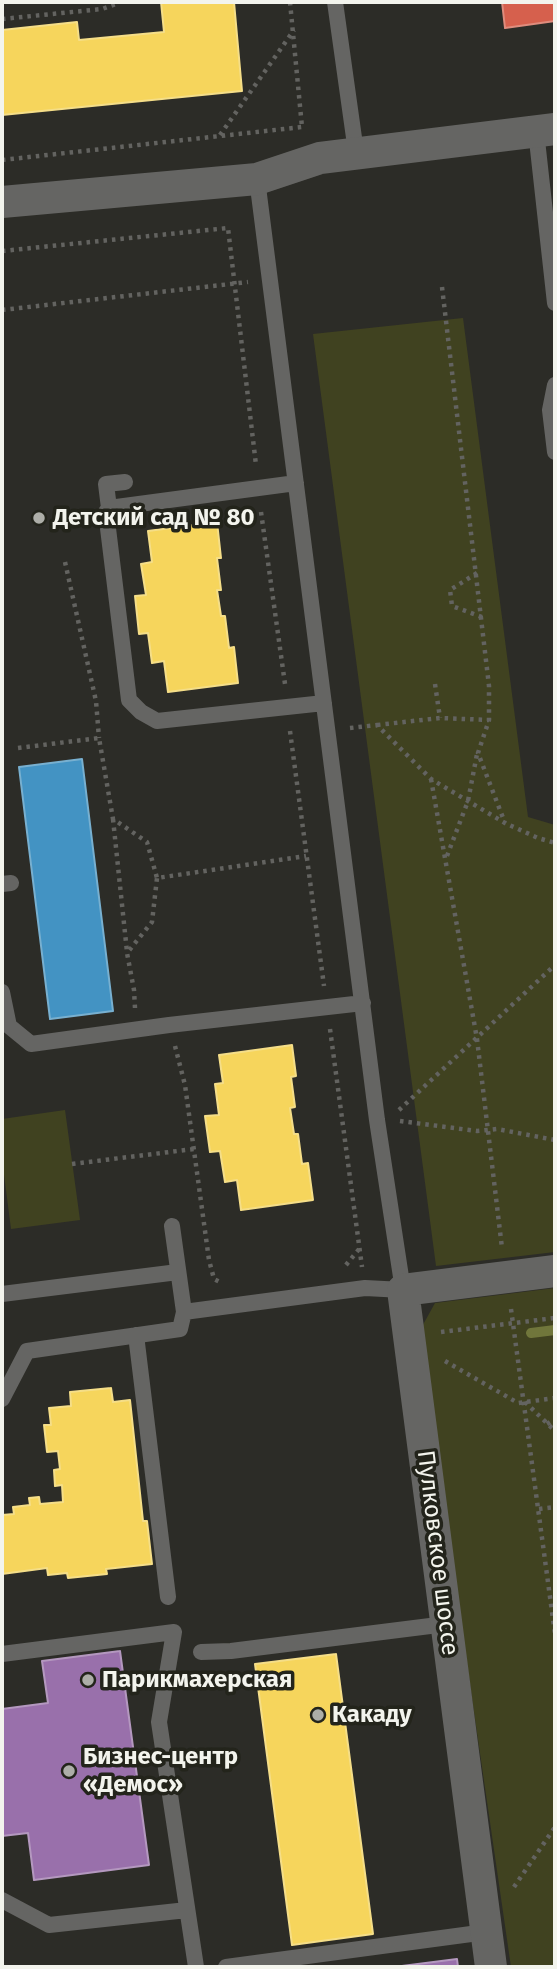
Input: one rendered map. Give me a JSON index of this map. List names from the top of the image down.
{
  "streets": {
    "street": ["Пулковское шоссе"]
  },
  "places": [
    "Детский сад № 80",
    "Парикмахерская",
    "Какаду",
    "Бизнес-центр «Демос»"
  ]
}
